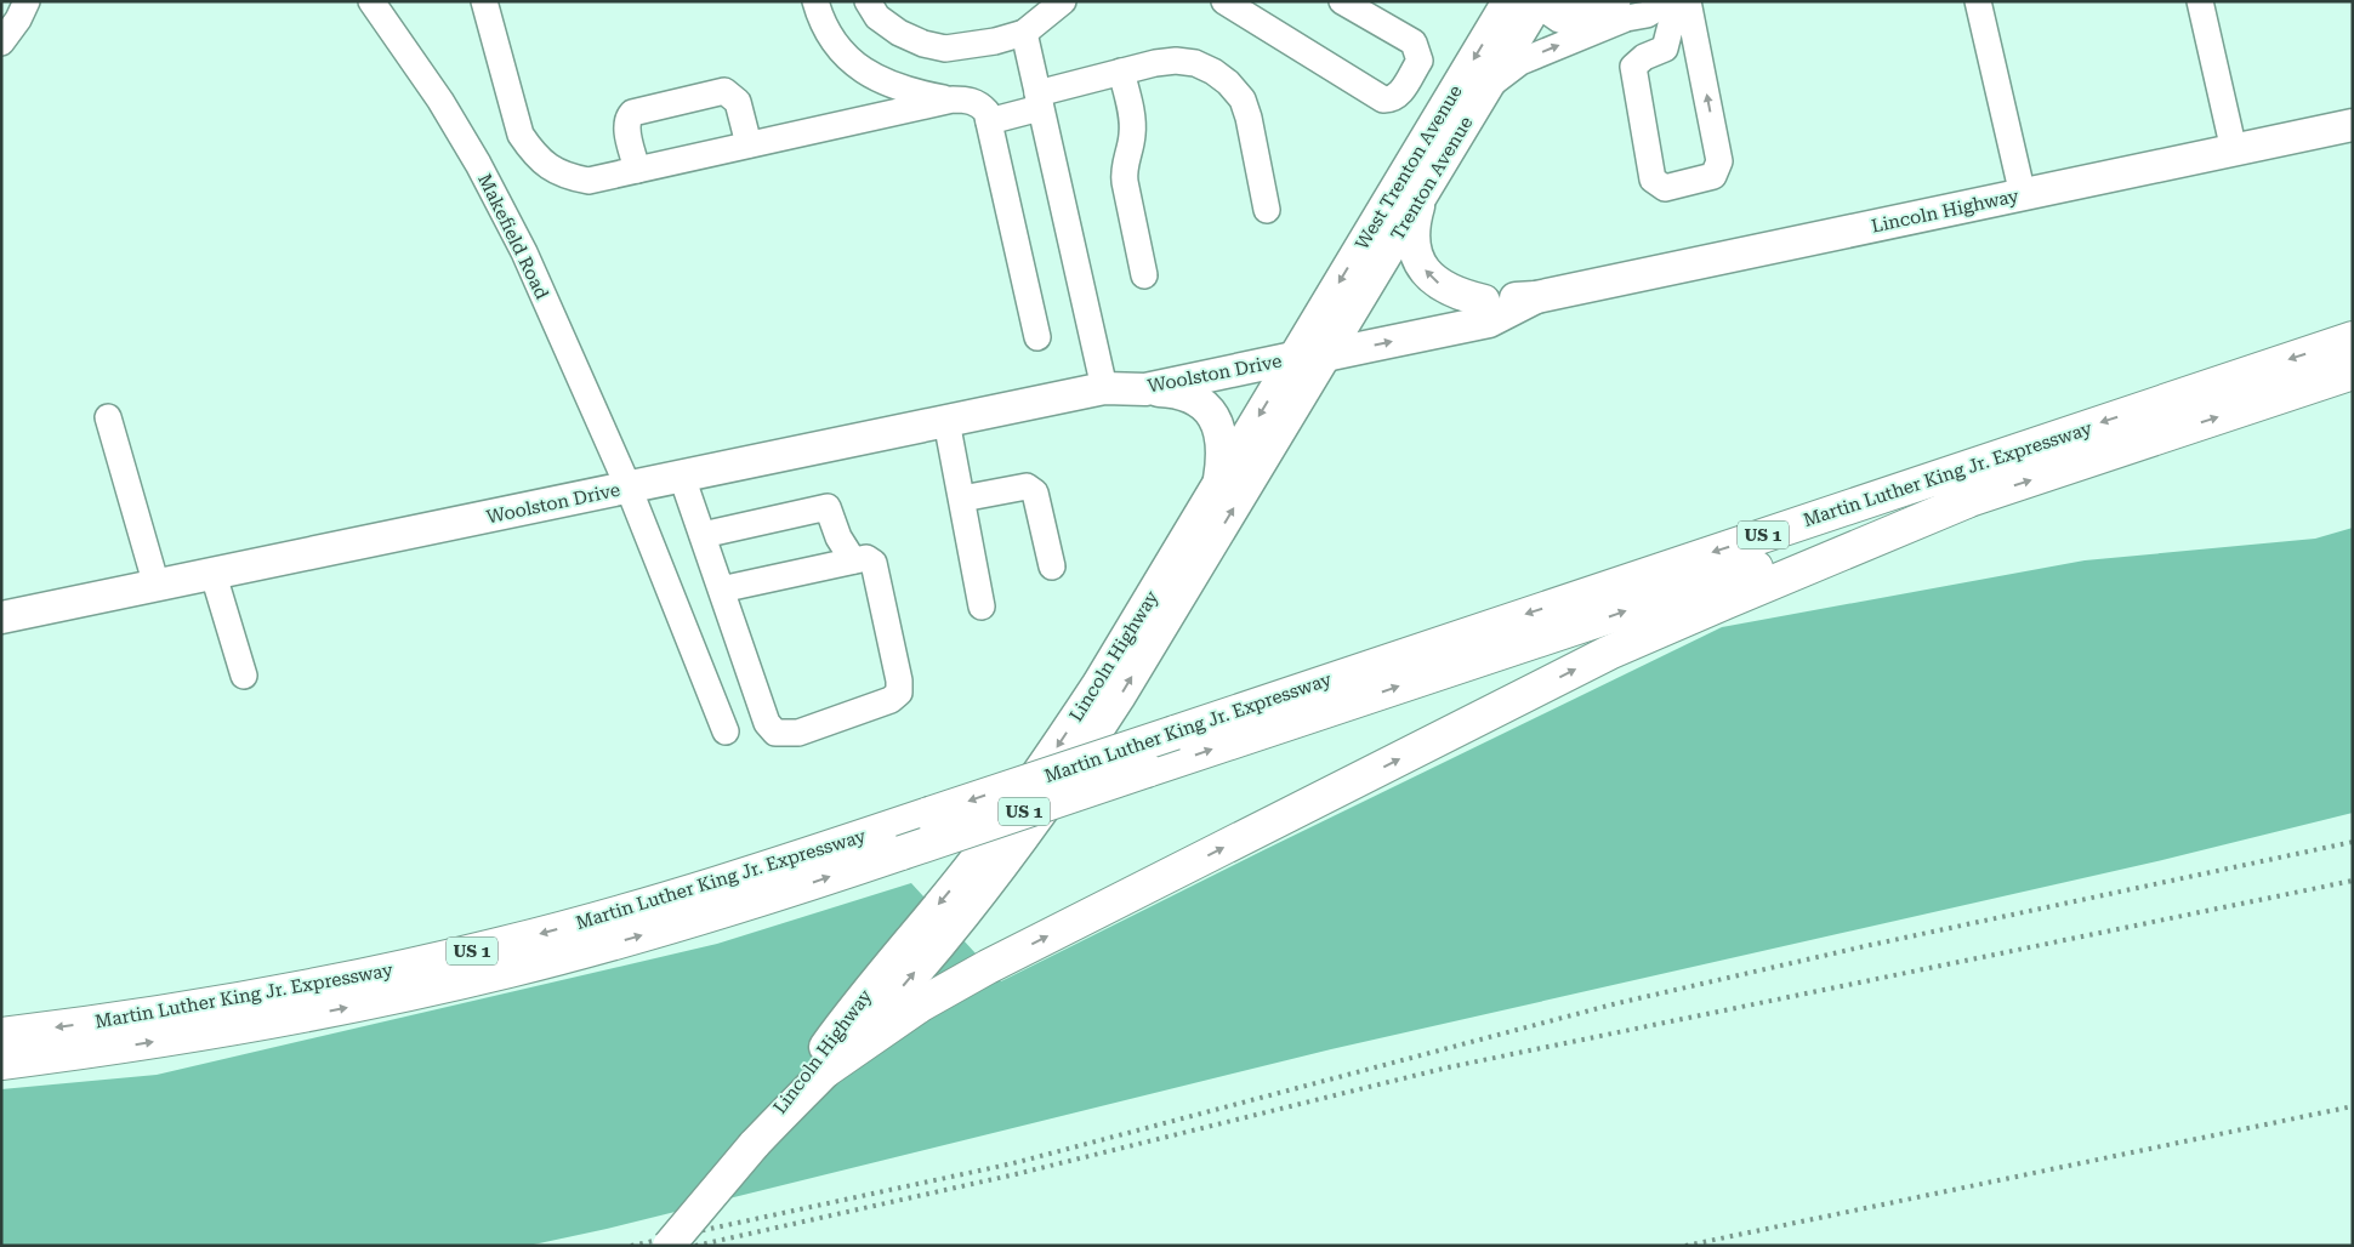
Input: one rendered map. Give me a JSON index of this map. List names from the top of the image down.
{
  "streets": {
    "highway": ["Martin Luther King Jr. Expressway", "US 1"],
    "main road": [
      "West Trenton Avenue",
      "Trenton Avenue",
      "Lincoln Highway",
      "Woolston Drive"
    ],
    "street": ["Makefield Road"]
  },
  "crossings": [
    ["West Trenton Avenue", "Trenton Avenue"],
    ["West Trenton Avenue", "Lincoln Highway"],
    ["West Trenton Avenue", "Woolston Drive"],
    ["Trenton Avenue", "Lincoln Highway"],
    ["Trenton Avenue", "Woolston Drive"],
    ["Lincoln Highway", "Woolston Drive"],
    ["Makefield Road", "Woolston Drive"]
  ],
  "one_way": ["West Trenton Avenue"]
}
